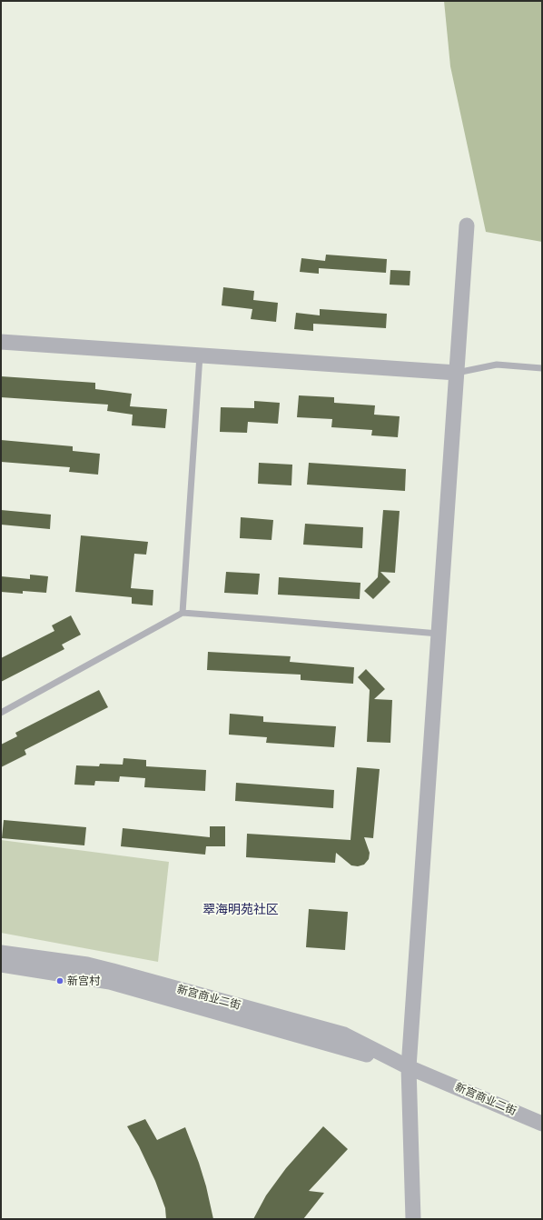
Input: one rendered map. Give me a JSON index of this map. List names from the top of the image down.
{
  "streets": {
    "street": ["新宫商业二街"]
  },
  "districts": ["翠海明苑社区"],
  "places": ["新宫村"]
}
